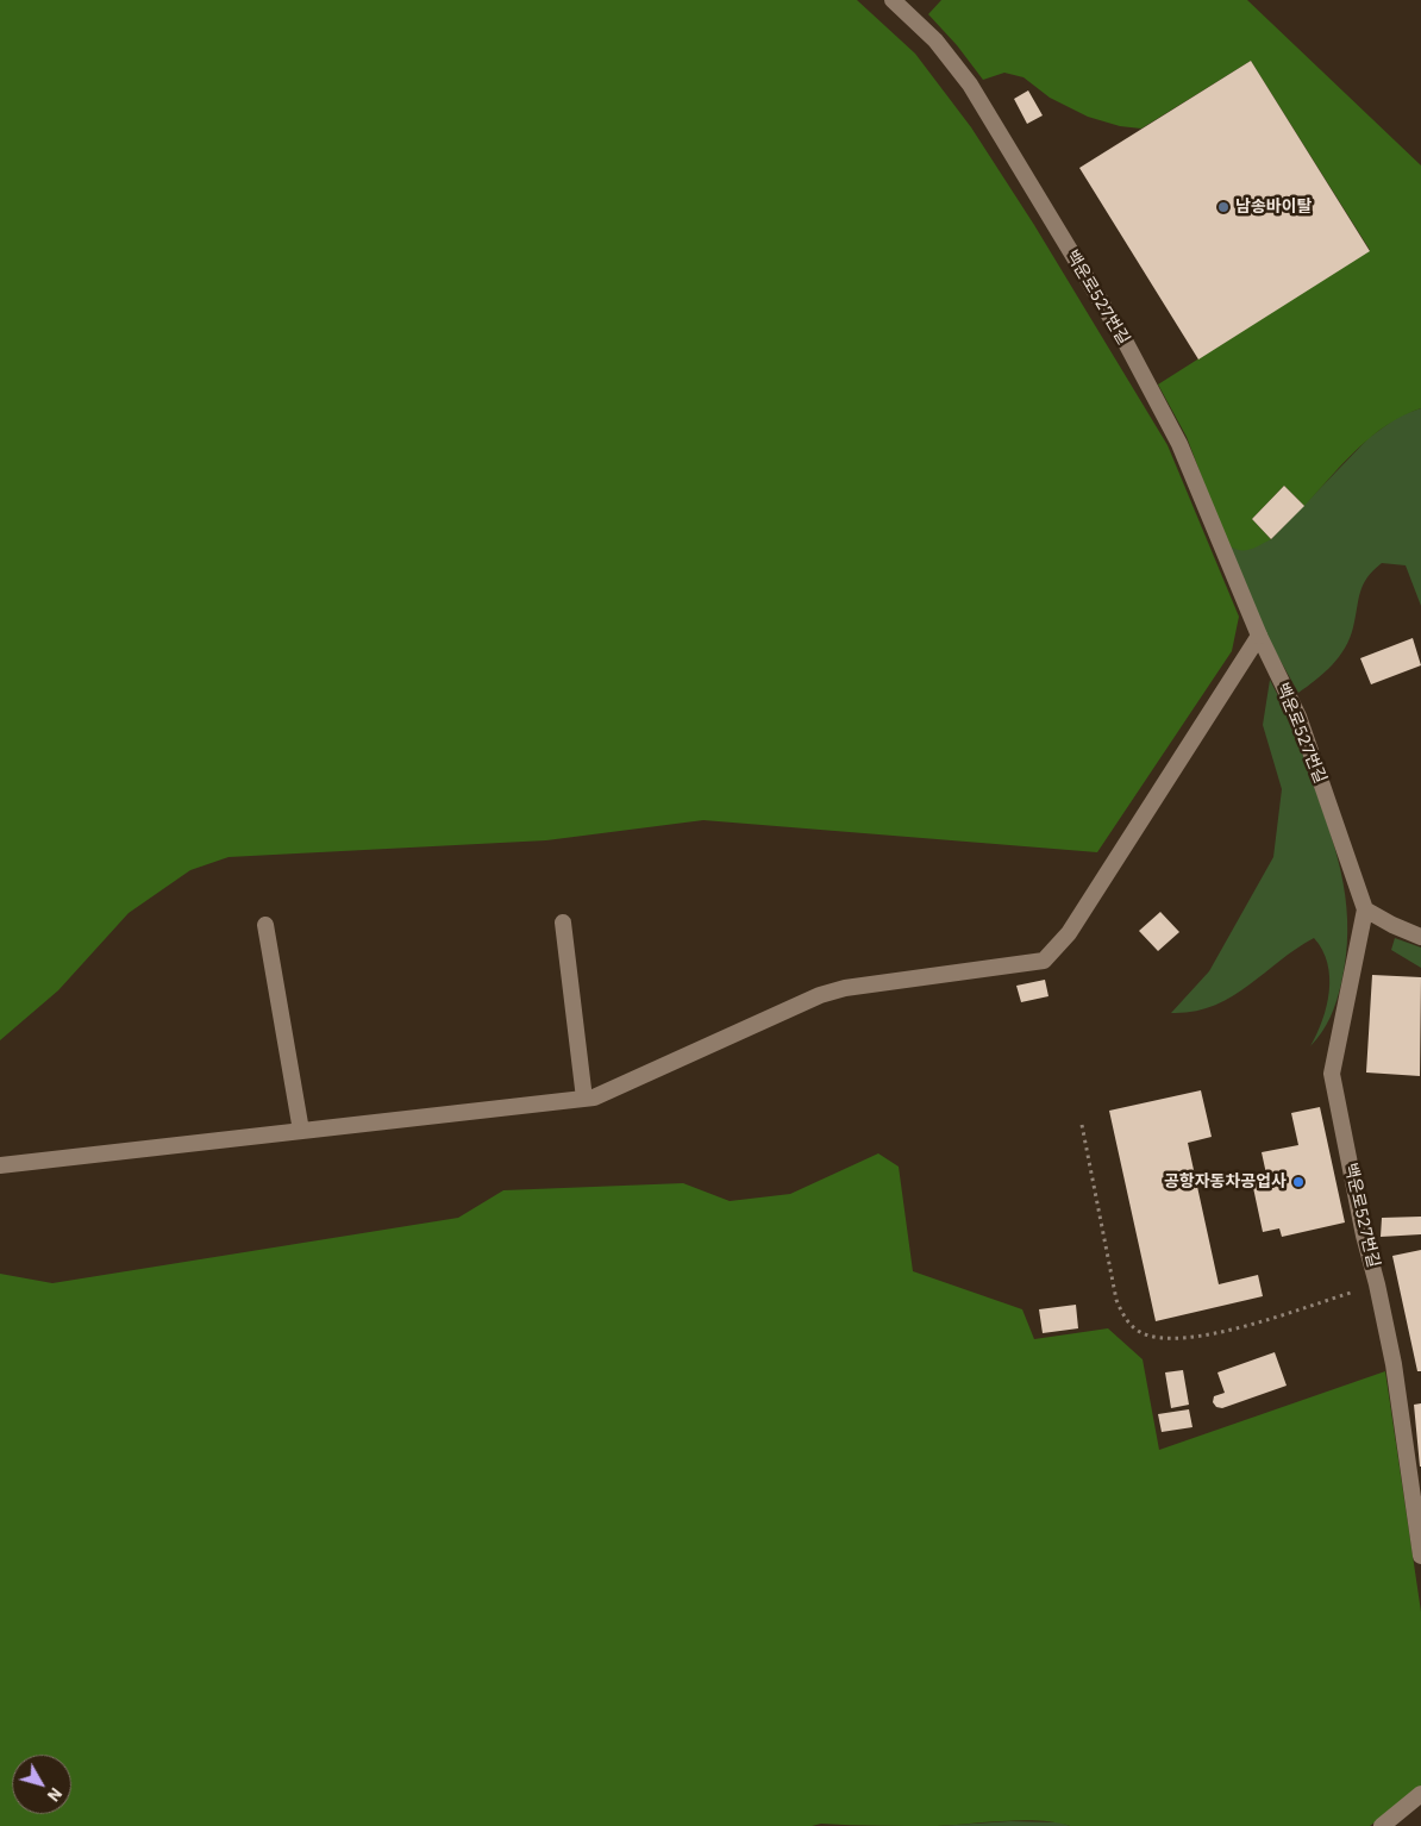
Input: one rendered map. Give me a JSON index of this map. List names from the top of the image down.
{
  "streets": {
    "street": ["백운로527번길"]
  },
  "places": ["남송바이탈", "공항자동차공업사"],
  "north": "bottom right"
}
